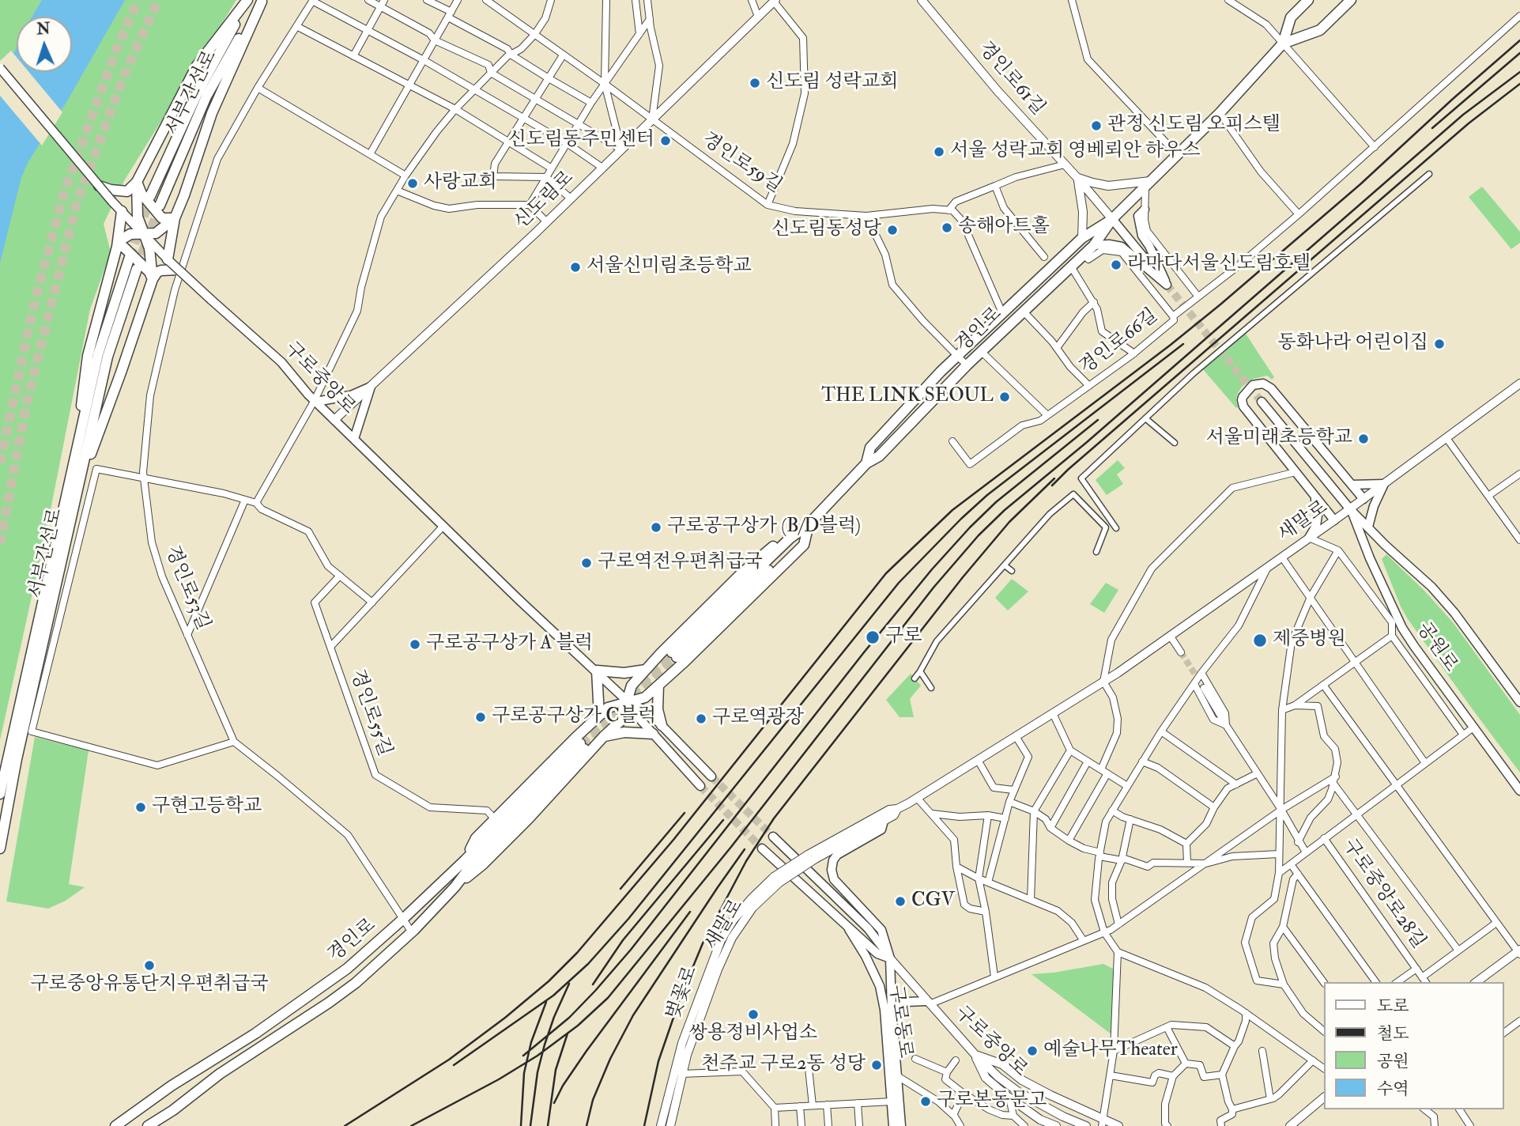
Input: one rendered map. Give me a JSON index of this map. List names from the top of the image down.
{
  "streets": {
    "main road": [
      "서부간선로",
      "경인로",
      "구로중앙로",
      "공원로",
      "구로동로"
    ],
    "street": [
      "경인로61길",
      "경인로59길",
      "신도림로",
      "경인로66길",
      "새말로",
      "경인로53길",
      "경인로55길",
      "구로중앙로28길",
      "벚꽃로"
    ]
  },
  "crossings": [
    ["경인로61길", "경인로"],
    ["경인로59길", "신도림로"],
    ["신도림로", "구로중앙로"],
    ["경인로", "경인로53길"],
    ["구로중앙로", "구로동로"],
    ["새말로", "공원로"],
    ["새말로", "벚꽃로"],
    ["새말로", "구로동로"]
  ],
  "places": [
    "신도림 성락교회",
    "관정 신도림 오피스텔",
    "신도림동주민센터",
    "서울 성락교회 영베뢰안 하우스",
    "사랑교회",
    "송해아트홀",
    "신도림동성당",
    "라마다서울신도림호텔",
    "서울신미림초등학교",
    "동화나라 어린이집",
    "THE LINK SEOUL",
    "서울미래초등학교",
    "구로공구상가 (B/D블럭)",
    "구로역전우편취급국",
    "구로",
    "제중병원",
    "구로공구상가 A 블럭",
    "구로공구상가 C블럭",
    "구로역광장",
    "구현고등학교",
    "CGV",
    "구로중앙유통단지우편취급국",
    "쌍용정비사업소",
    "예술나무Theater",
    "천주교 구로2동 성당",
    "구로본동문고"
  ],
  "legend": [
    "도로",
    "철도",
    "공원",
    "수역"
  ],
  "north": "top"
}
